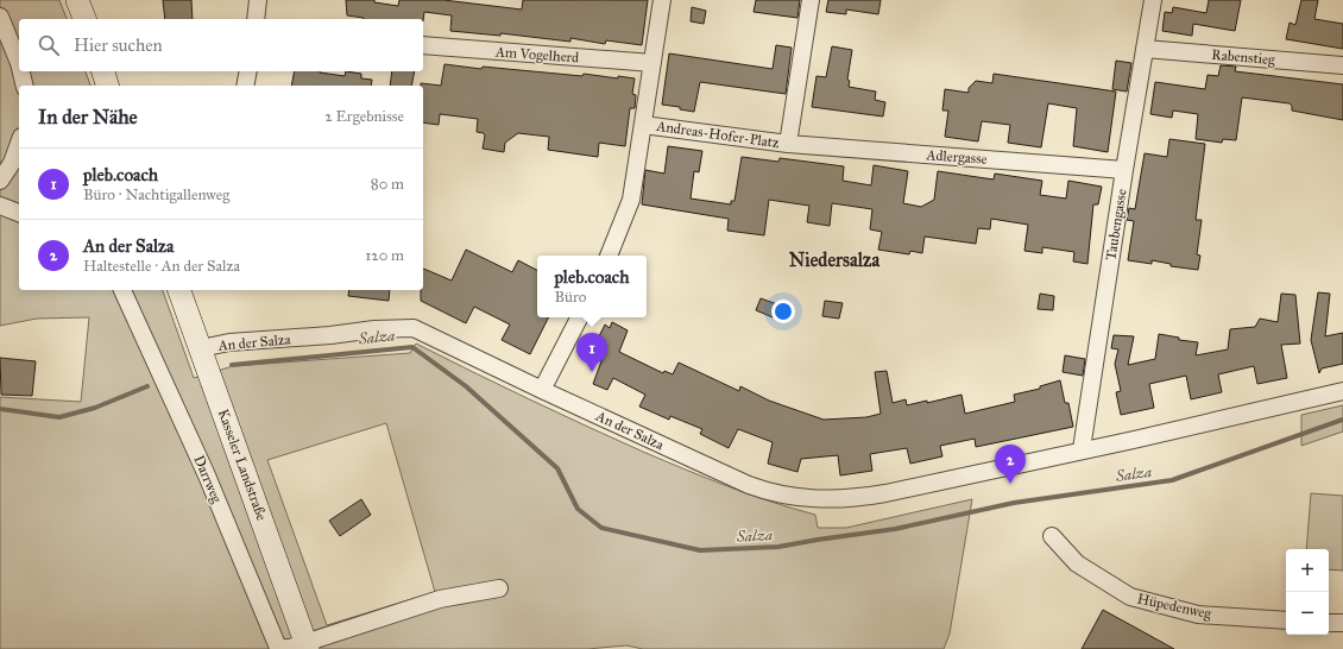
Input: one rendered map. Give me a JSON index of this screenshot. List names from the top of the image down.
{
  "streets": {
    "main road": ["Kasseler Landstraße"],
    "street": [
      "Am Vogelherd",
      "Rabenstieg",
      "Andreas-Hofer-Platz",
      "Adlergasse",
      "Taubengasse",
      "An der Salza",
      "Darrweg",
      "Hüpedenweg"
    ]
  },
  "crossings": [
    ["Rabenstieg", "Taubengasse"],
    ["Andreas-Hofer-Platz", "Adlergasse"],
    ["Adlergasse", "Taubengasse"],
    ["Taubengasse", "An der Salza"],
    ["An der Salza", "Kasseler Landstraße"],
    ["Kasseler Landstraße", "Darrweg"]
  ],
  "districts": ["Niedersalza"],
  "water": ["Salza"],
  "page": {
    "search": "Hier suchen",
    "heading": ["In der Nähe", "2 Ergebnisse"],
    "list": [
      {
        "mark": "1",
        "name": "pleb.coach",
        "note": "Büro · Nachtigallenweg",
        "value": "80 m"
      },
      {
        "mark": "2",
        "name": "An der Salza",
        "note": "Haltestelle · An der Salza",
        "value": "120 m"
      }
    ],
    "popup": ["pleb.coach", "Büro"],
    "pins": ["1", "2"],
    "map_buttons": ["+", "−"]
  }
}
